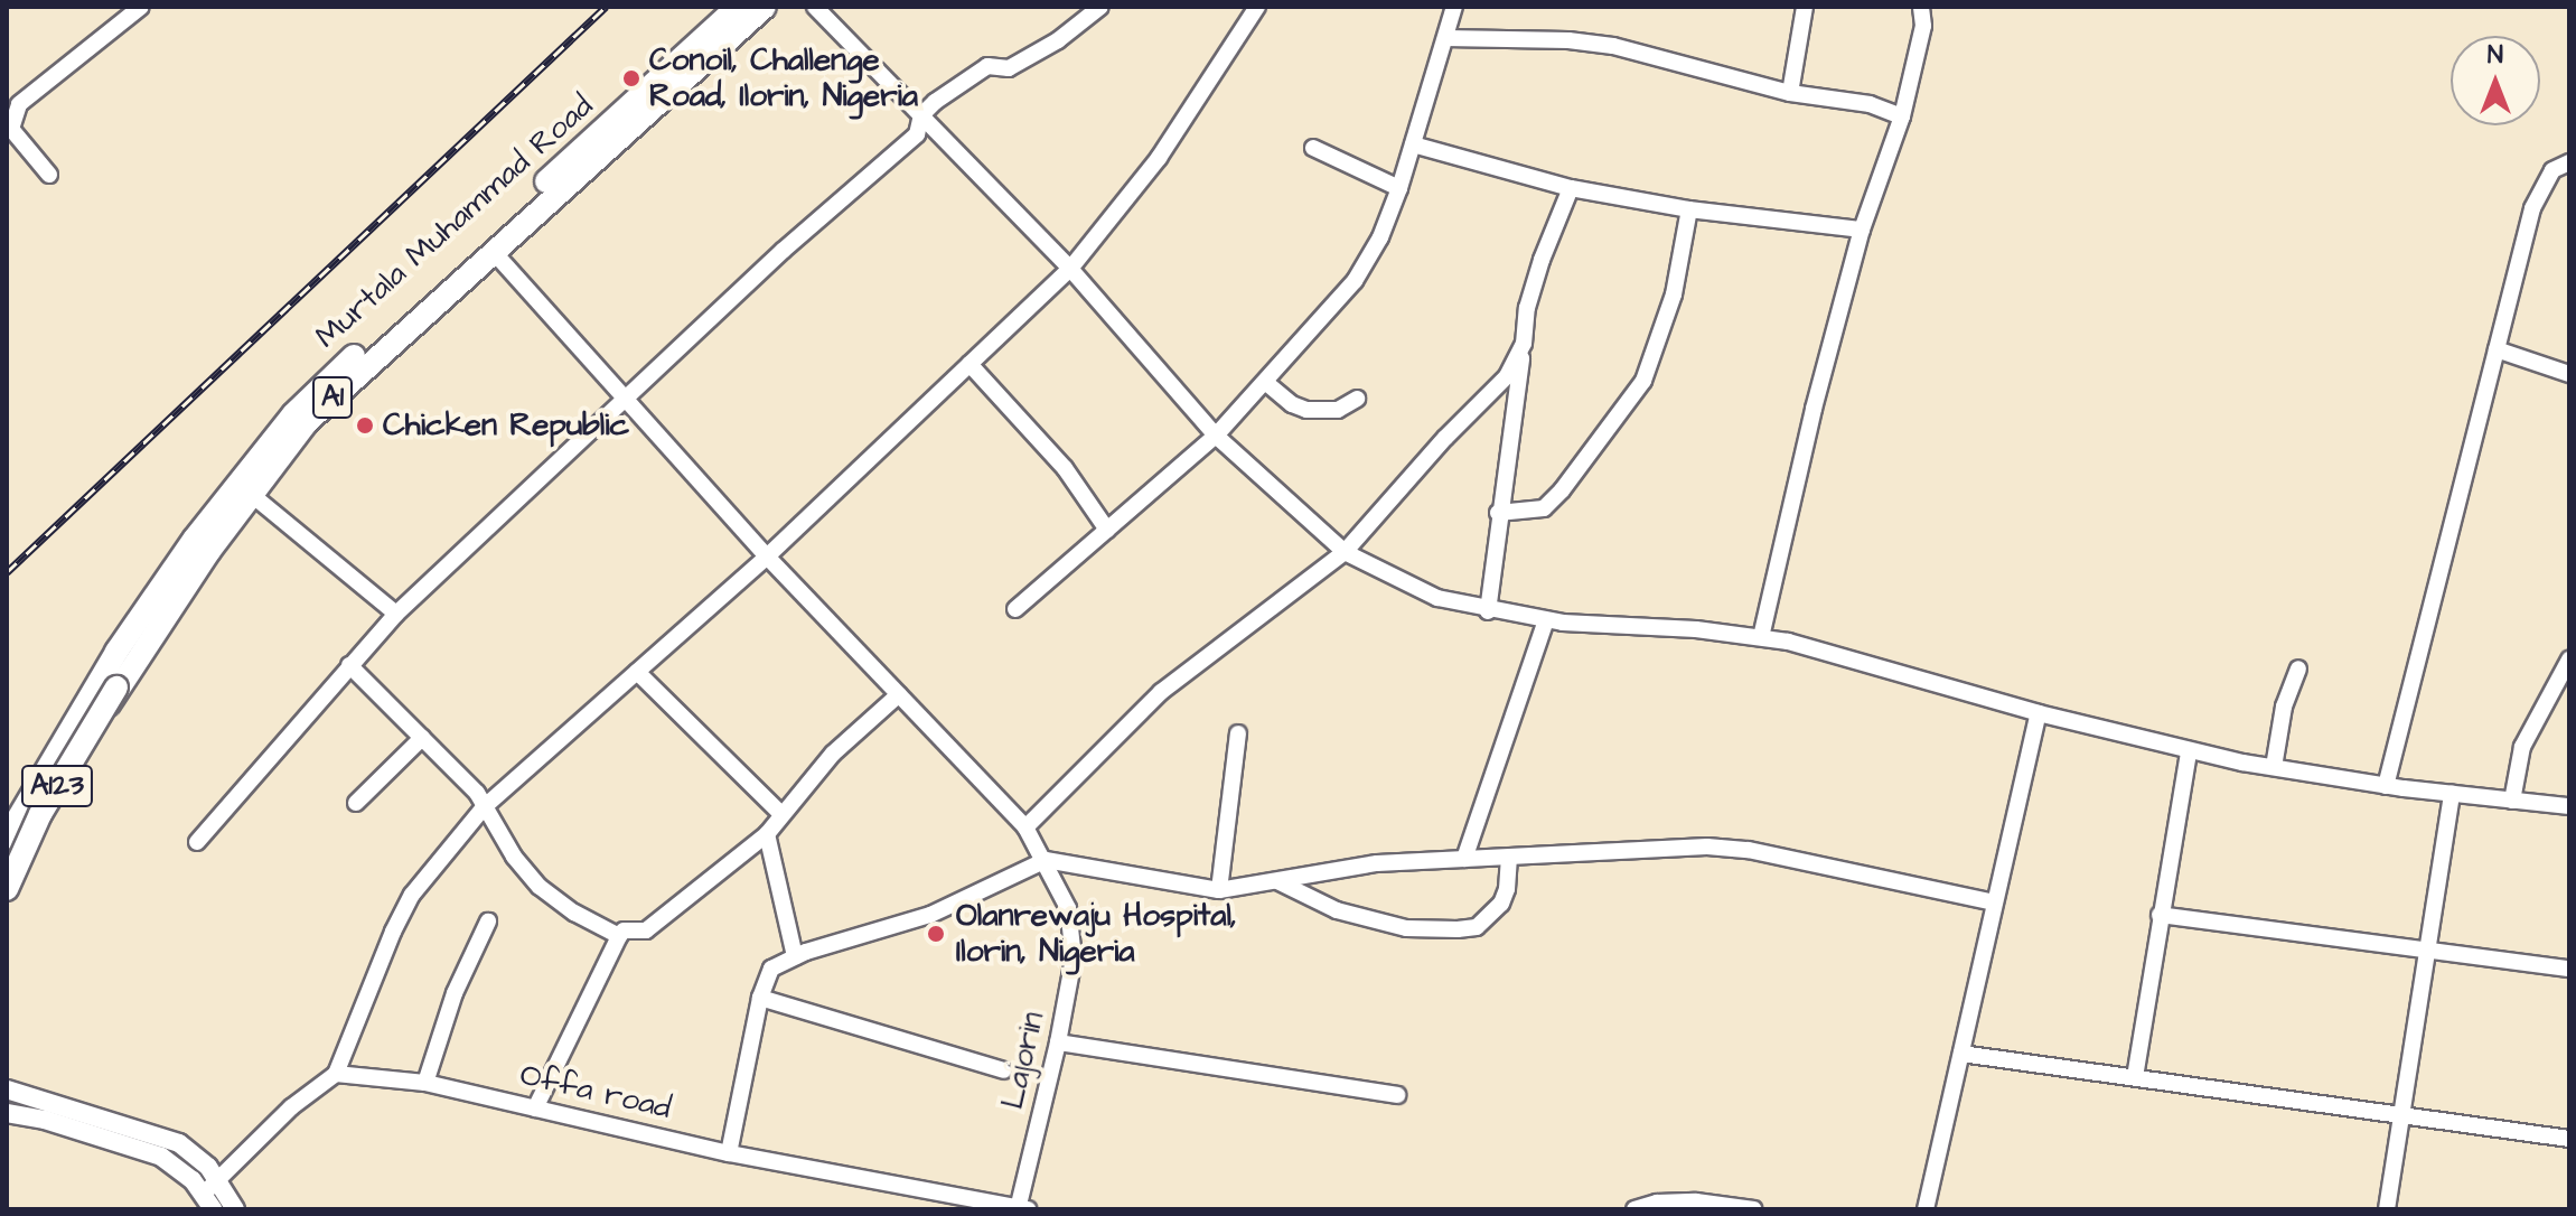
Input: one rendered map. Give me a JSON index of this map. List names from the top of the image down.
{
  "streets": {
    "highway": ["Murtala Muhammad Road", "A1", "A123"],
    "street": ["Lajorin", "Offa road"]
  },
  "crossings": [
    ["Murtala Muhammad Road", "A123"],
    ["Murtala Muhammad Road", "Lajorin"],
    ["Lajorin", "Offa road"]
  ],
  "places": ["Conoil, Challenge Road, Ilorin, Nigeria", "Chicken Republic", "Olanrewaju Hospital, Ilorin, Nigeria"],
  "north": "top"
}
